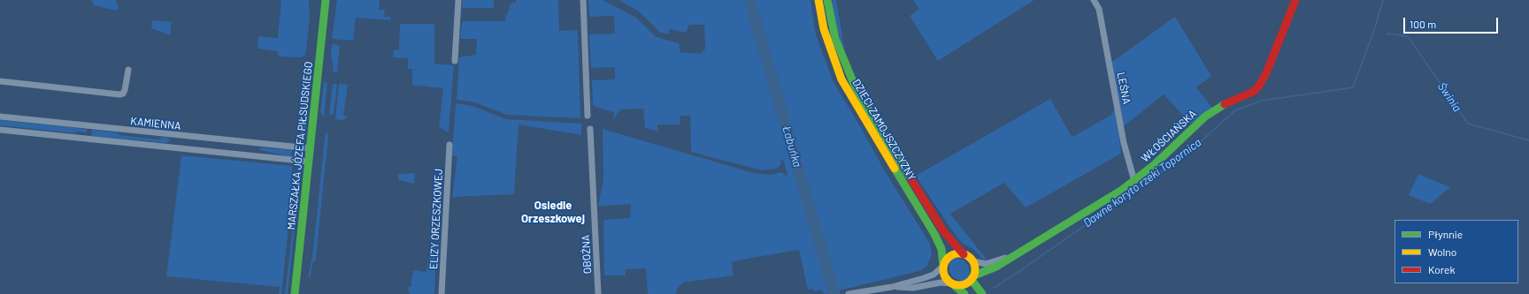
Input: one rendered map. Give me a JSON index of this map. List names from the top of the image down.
{
  "streets": {
    "street": [
      "LEŚNA",
      "KAMIENNA",
      "DZIECI ZAMOJSZCZYZNY",
      "WŁOŚCIAŃSKA",
      "MARSZAŁKA JÓZEFA PIŁSUDSKIEGO",
      "ELIZY ORZESZKOWEJ",
      "OBOŹNA"
    ]
  },
  "crossings": [
    ["LEŚNA", "WŁOŚCIAŃSKA"],
    ["KAMIENNA", "MARSZAŁKA JÓZEFA PIŁSUDSKIEGO"],
    ["DZIECI ZAMOJSZCZYZNY", "WŁOŚCIAŃSKA"]
  ],
  "districts": ["Osiedle Orzeszkowej"],
  "water": ["Świnia", "Łabuńka", "Dawne koryto rzeki Topornica"],
  "legend": ["Płynnie", "Wolno", "Korek"],
  "scale_bar": "100 m"
}
